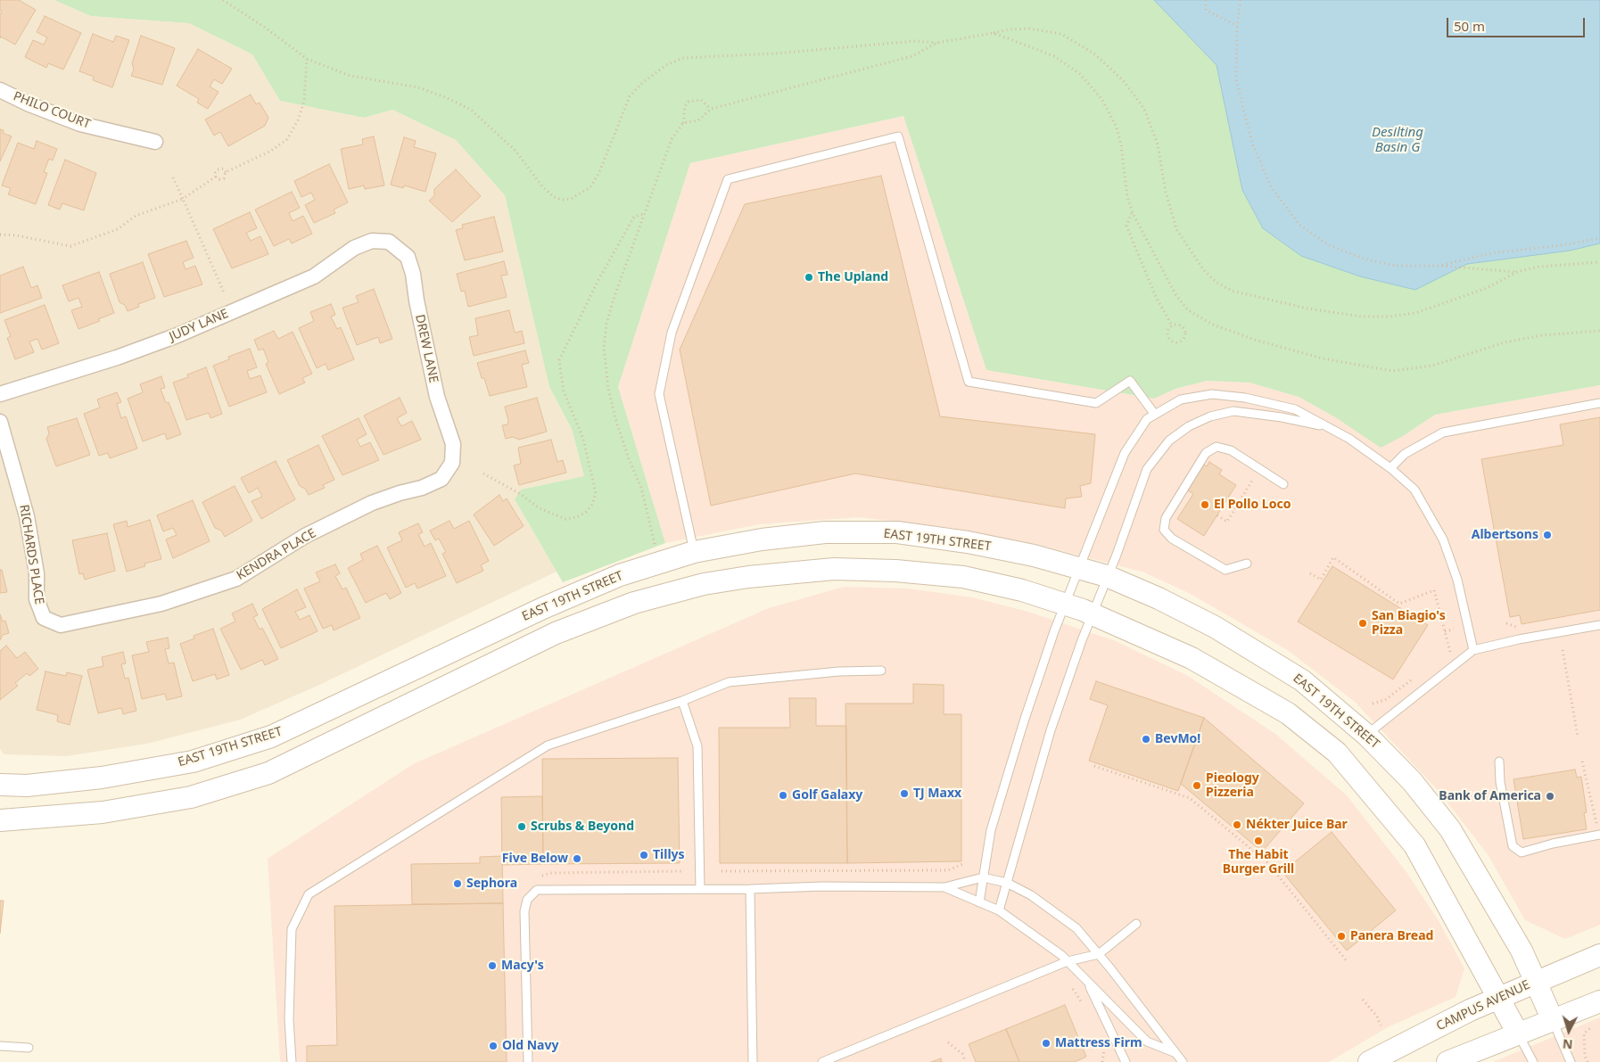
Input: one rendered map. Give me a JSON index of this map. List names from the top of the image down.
{
  "streets": {
    "main road": ["EAST 19TH STREET", "CAMPUS AVENUE"],
    "street": [
      "PHILO COURT",
      "JUDY LANE",
      "DREW LANE",
      "RICHARDS PLACE",
      "KENDRA PLACE"
    ]
  },
  "crossings": [
    ["JUDY LANE", "DREW LANE"],
    ["DREW LANE", "KENDRA PLACE"],
    ["EAST 19TH STREET", "CAMPUS AVENUE"],
    ["RICHARDS PLACE", "KENDRA PLACE"]
  ],
  "water": ["Desilting Basin G"],
  "places": [
    "The Upland",
    "El Pollo Loco",
    "Albertsons",
    "San Biagio's Pizza",
    "BevMo!",
    "Pieology Pizzeria",
    "TJ Maxx",
    "Golf Galaxy",
    "Bank of America",
    "Nékter Juice Bar",
    "Scrubs & Beyond",
    "The Habit Burger Grill",
    "Tillys",
    "Five Below",
    "Sephora",
    "Panera Bread",
    "Macy's",
    "Mattress Firm",
    "Old Navy"
  ],
  "scale_bar": "50 m",
  "north": "bottom"
}
